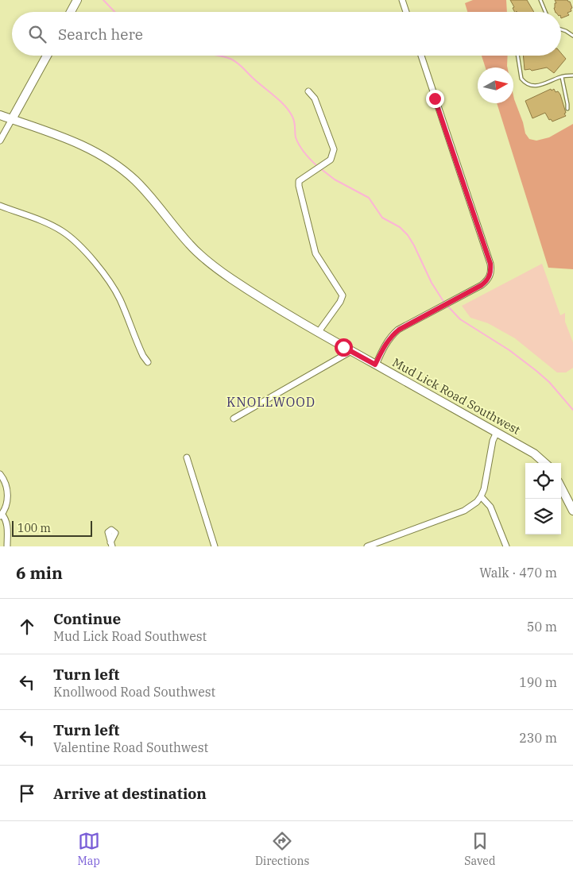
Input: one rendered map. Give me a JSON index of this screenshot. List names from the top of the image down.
{
  "streets": {
    "street": ["Mud Lick Road Southwest"]
  },
  "districts": ["KNOLLWOOD"],
  "scale_bar": "100 m",
  "north": "right",
  "page": {
    "search": "Search here",
    "scale": "100 m",
    "heading": ["6 min", "Walk · 470 m"],
    "list": [
      ["Continue", "Mud Lick Road Southwest", "50 m"],
      ["Turn left", "Knollwood Road Southwest", "190 m"],
      ["Turn left", "Valentine Road Southwest", "230 m"],
      "Arrive at destination"
    ],
    "nav": ["Map", "Directions", "Saved"]
  }
}
